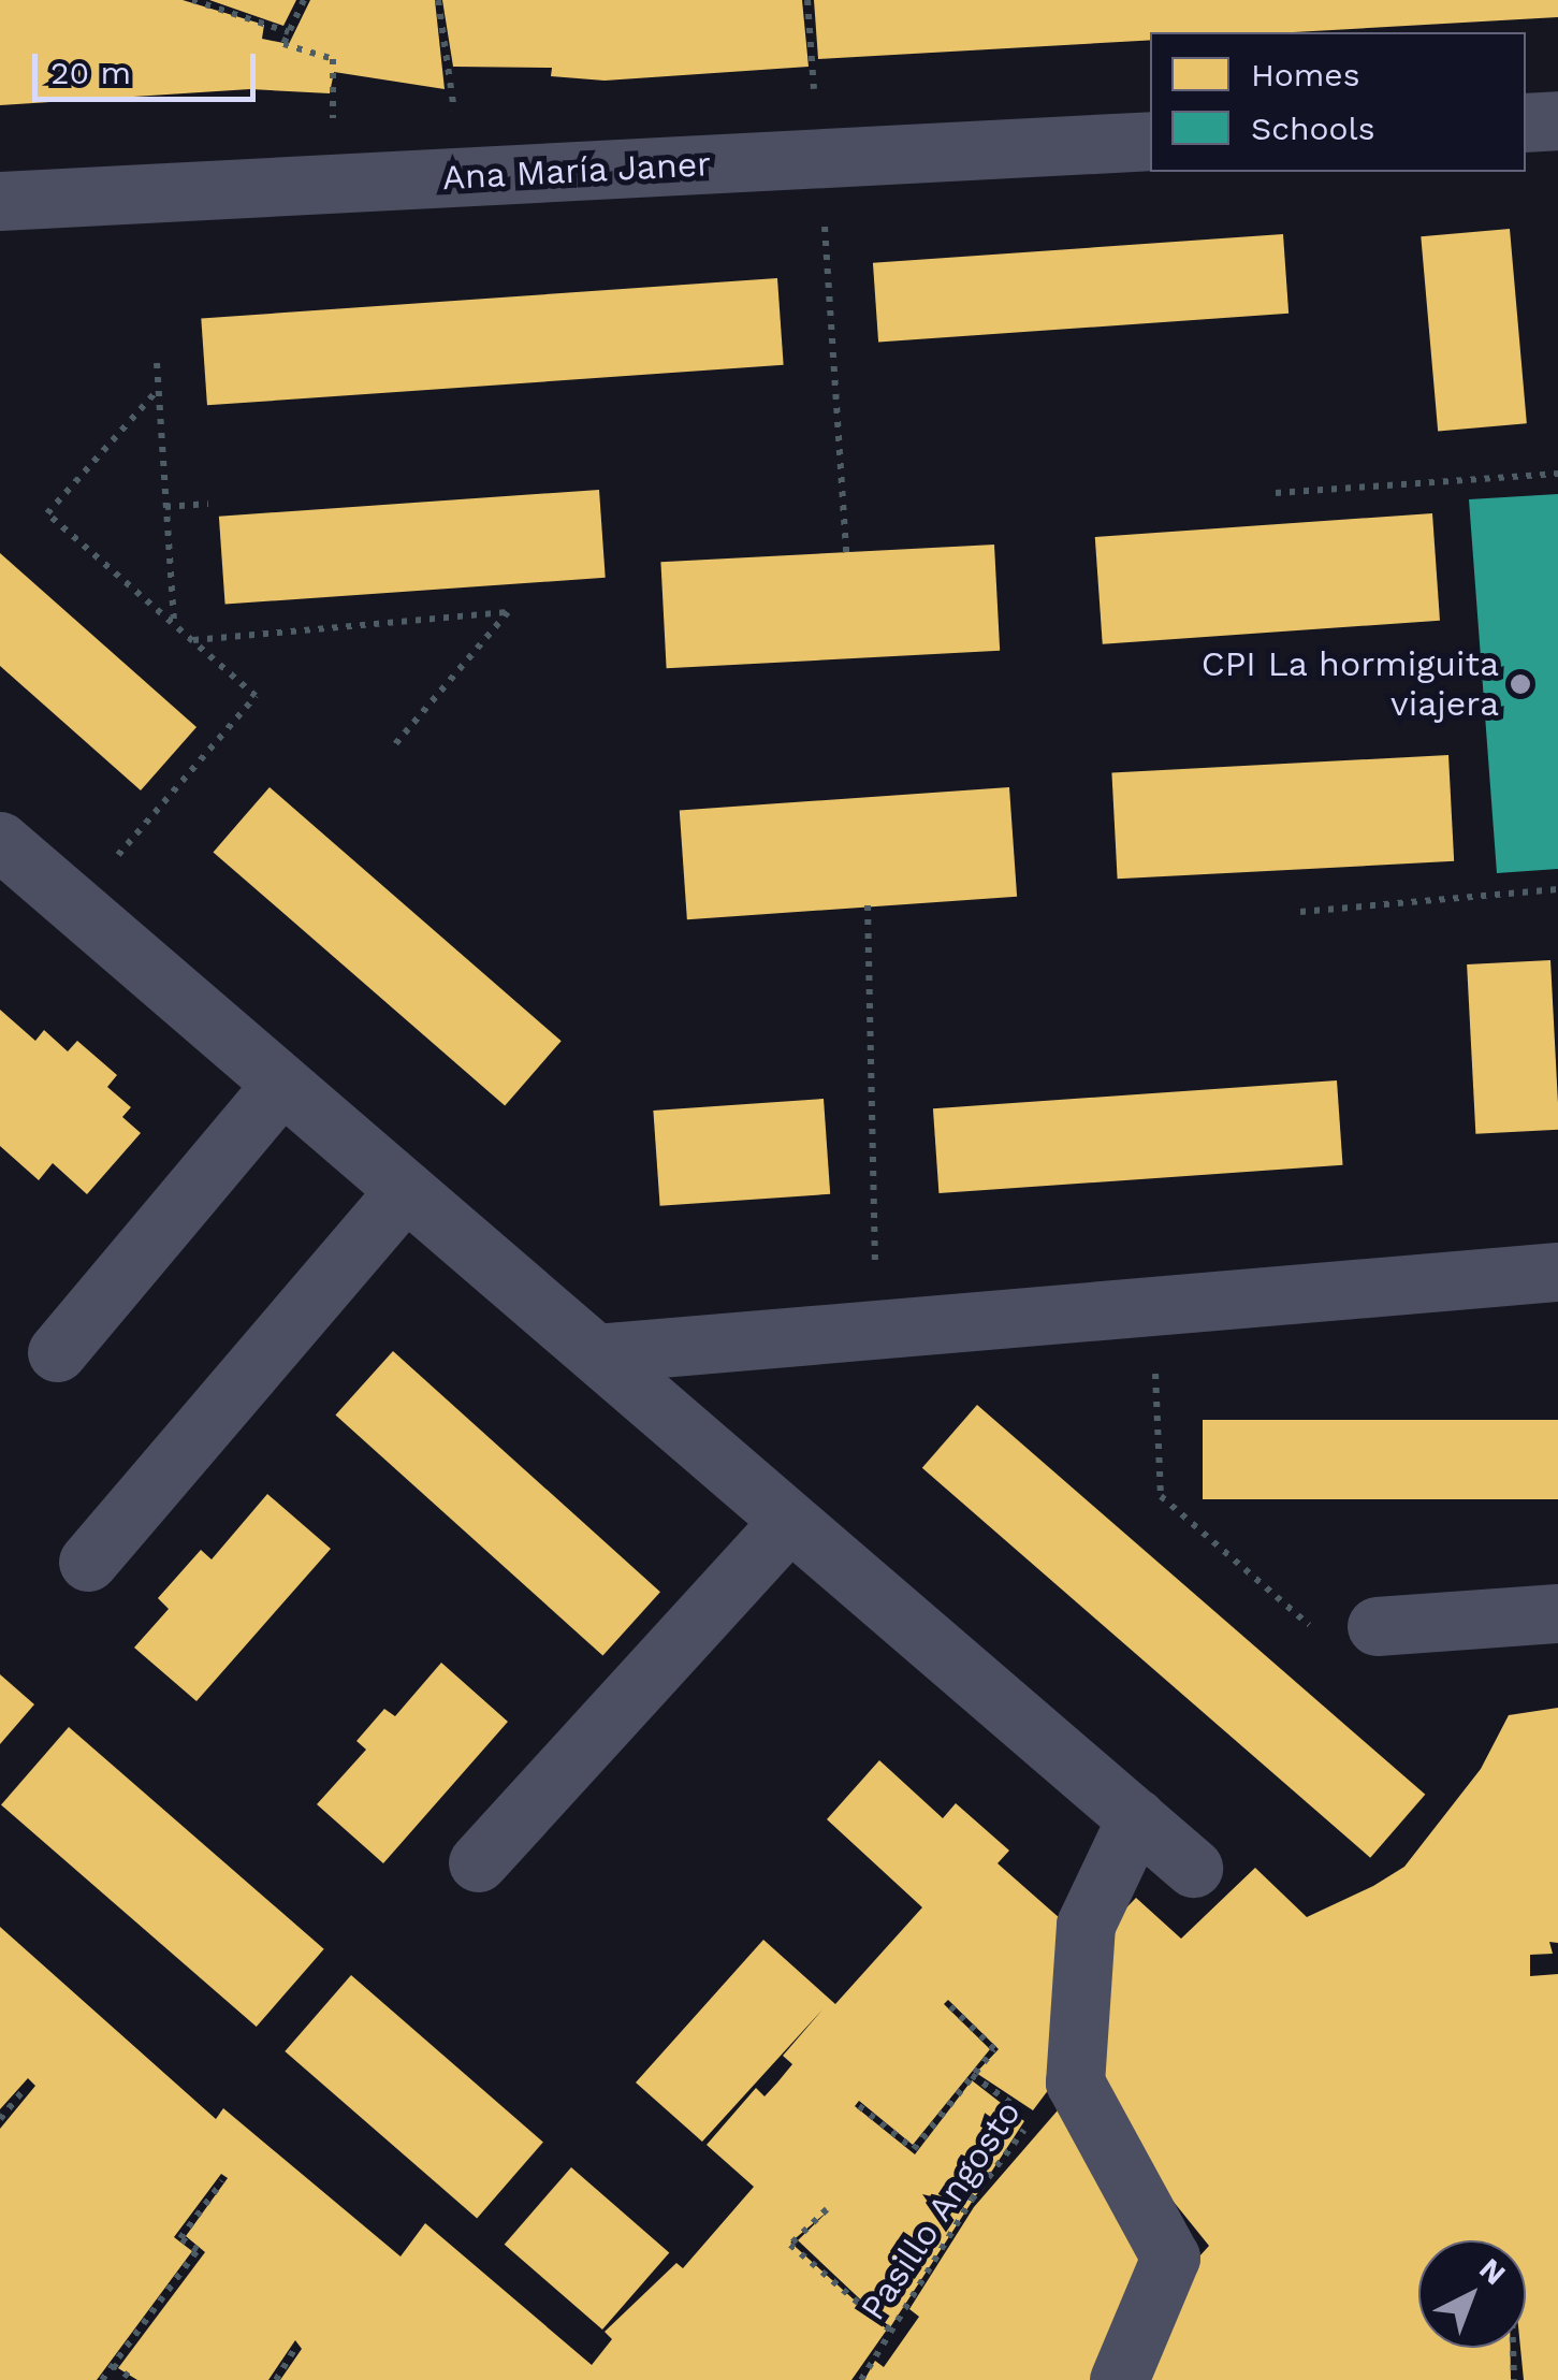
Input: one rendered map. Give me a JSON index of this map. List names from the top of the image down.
{
  "streets": {
    "street": ["Ana María Janer"],
    "path": ["Pasillo Angosto"]
  },
  "places": ["CPI La hormiguita viajera"],
  "legend": ["Homes", "Schools"],
  "scale_bar": "20 m",
  "north": "top right"
}
